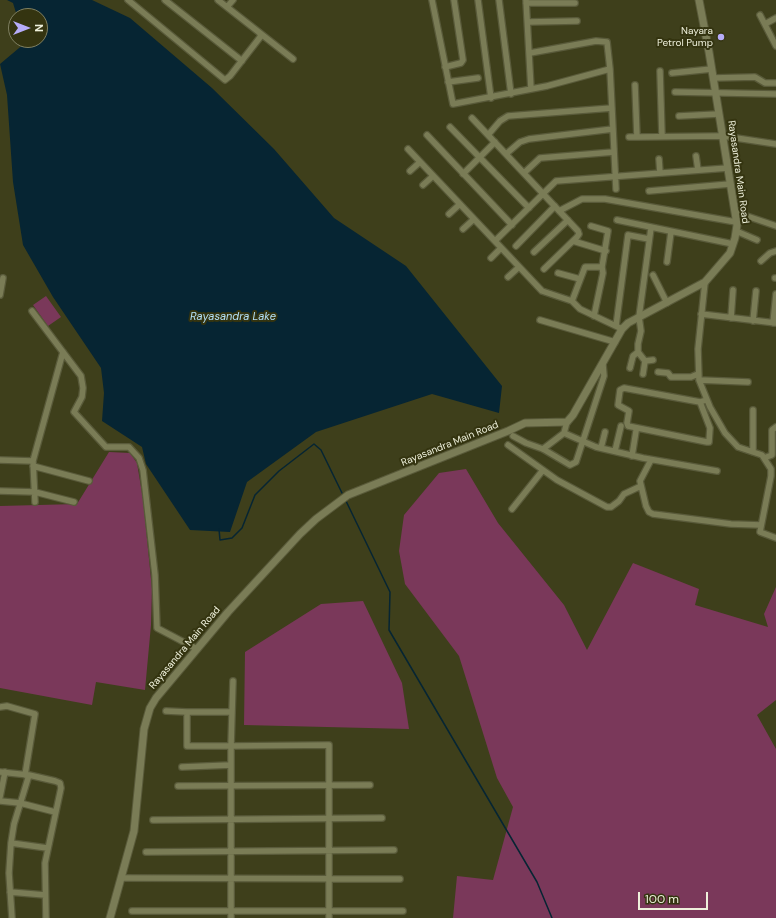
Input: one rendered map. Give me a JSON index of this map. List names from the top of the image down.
{
  "streets": {
    "street": ["Rayasandra Main Road"]
  },
  "water": ["Rayasandra Lake"],
  "places": ["Nayara Petrol Pump"],
  "scale_bar": "100 m",
  "north": "right"
}
